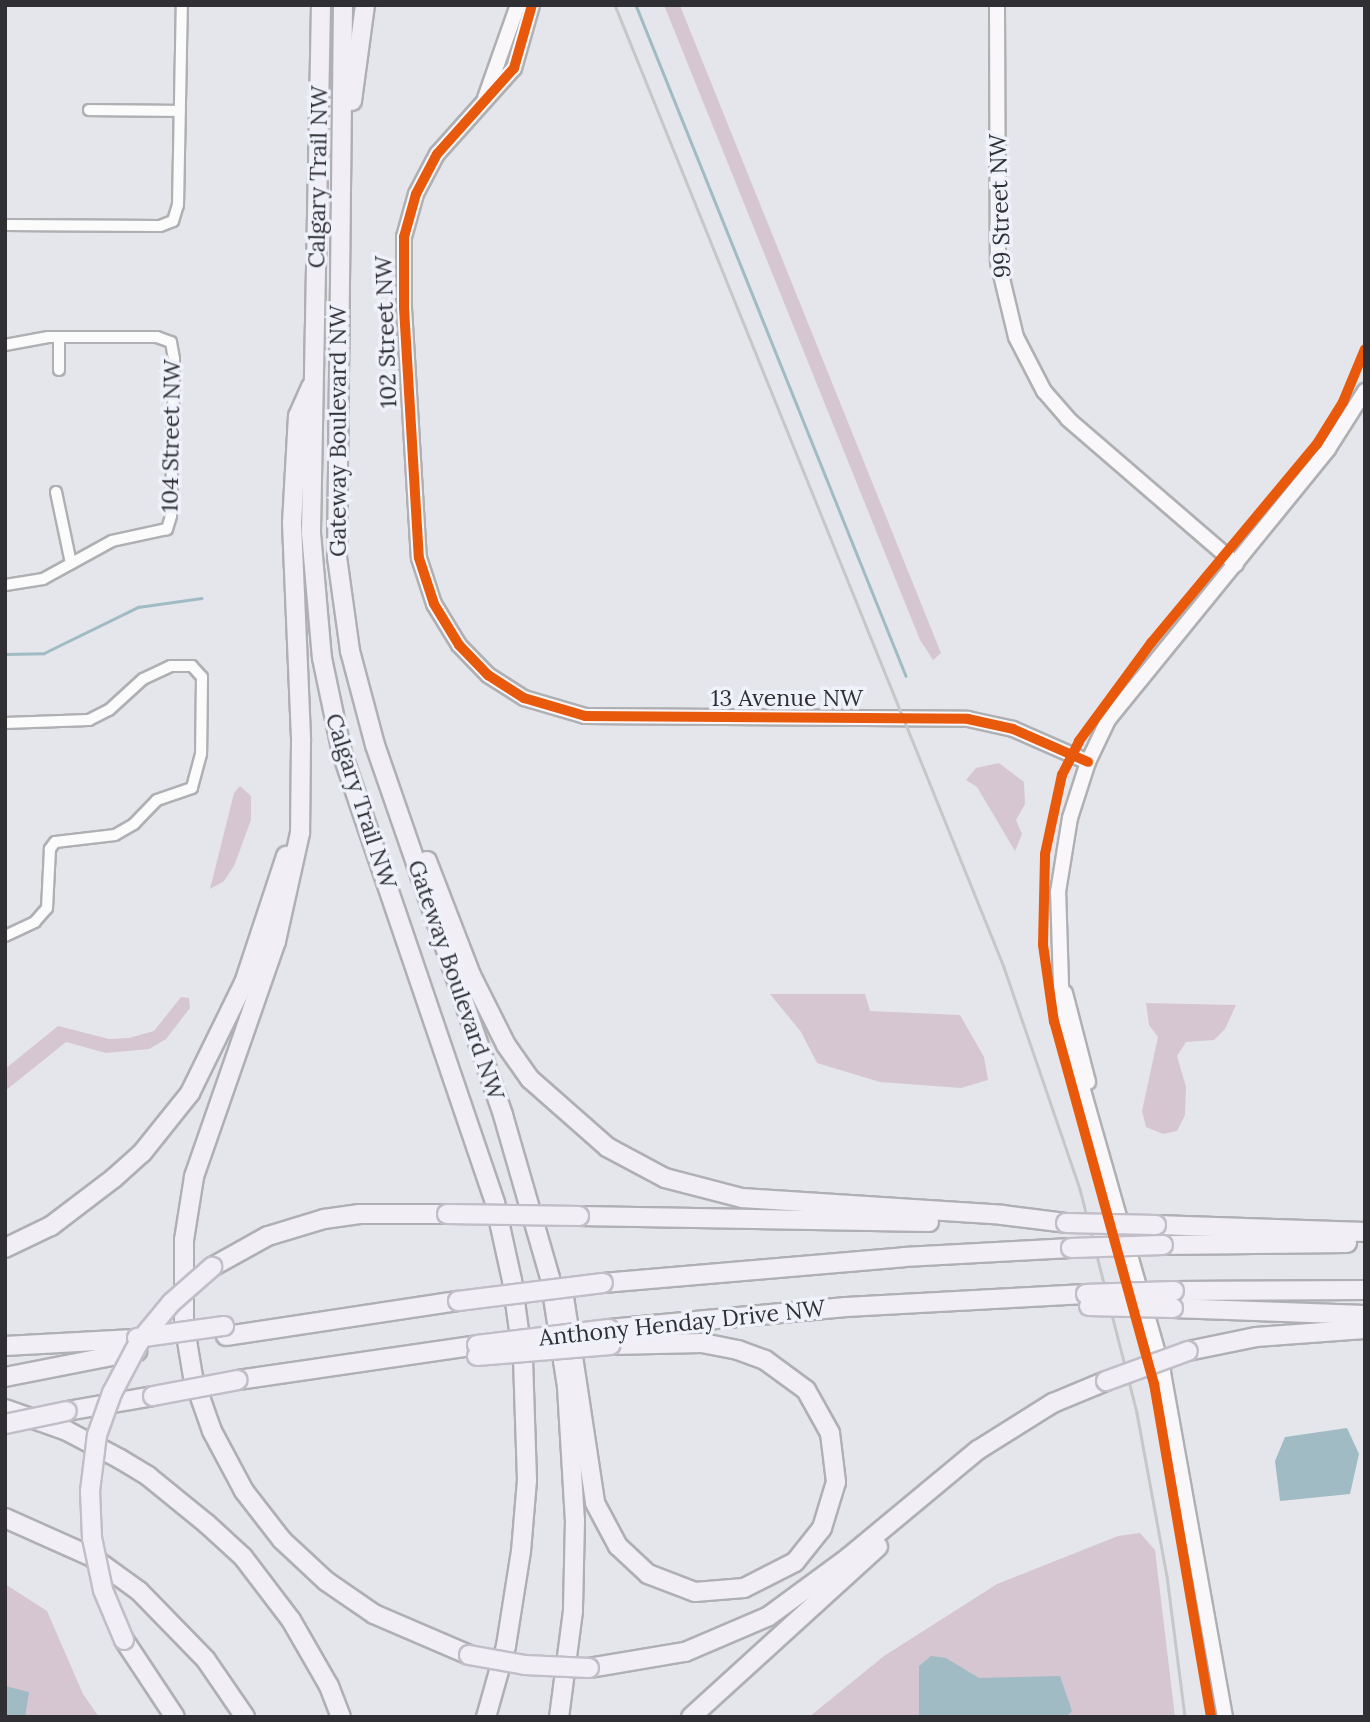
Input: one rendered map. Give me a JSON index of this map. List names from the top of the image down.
{
  "streets": {
    "highway": ["Calgary Trail NW", "Gateway Boulevard NW", "Anthony Henday Drive NW"],
    "street": [
      "99 Street NW",
      "102 Street NW",
      "104 Street NW",
      "13 Avenue NW"
    ]
  },
  "crossings": [
    ["102 Street NW", "13 Avenue NW"]
  ]
}
